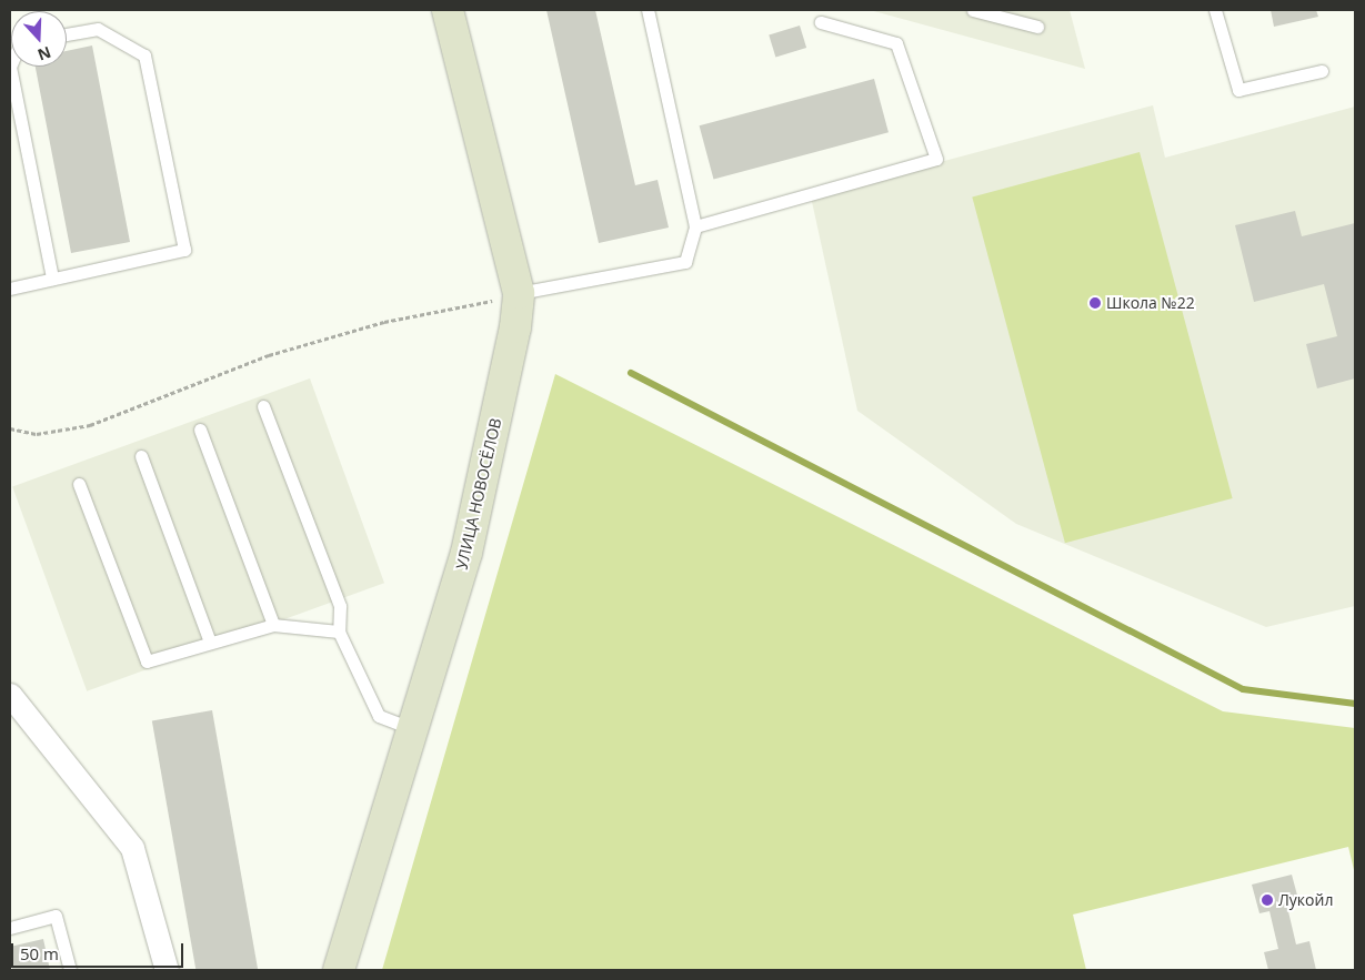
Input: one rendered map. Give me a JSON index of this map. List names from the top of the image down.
{
  "streets": {
    "street": ["УЛИЦА НОВОСЁЛОВ"]
  },
  "places": ["Школа №22", "Лукойл"],
  "scale_bar": "50 m",
  "north": "bottom"
}
